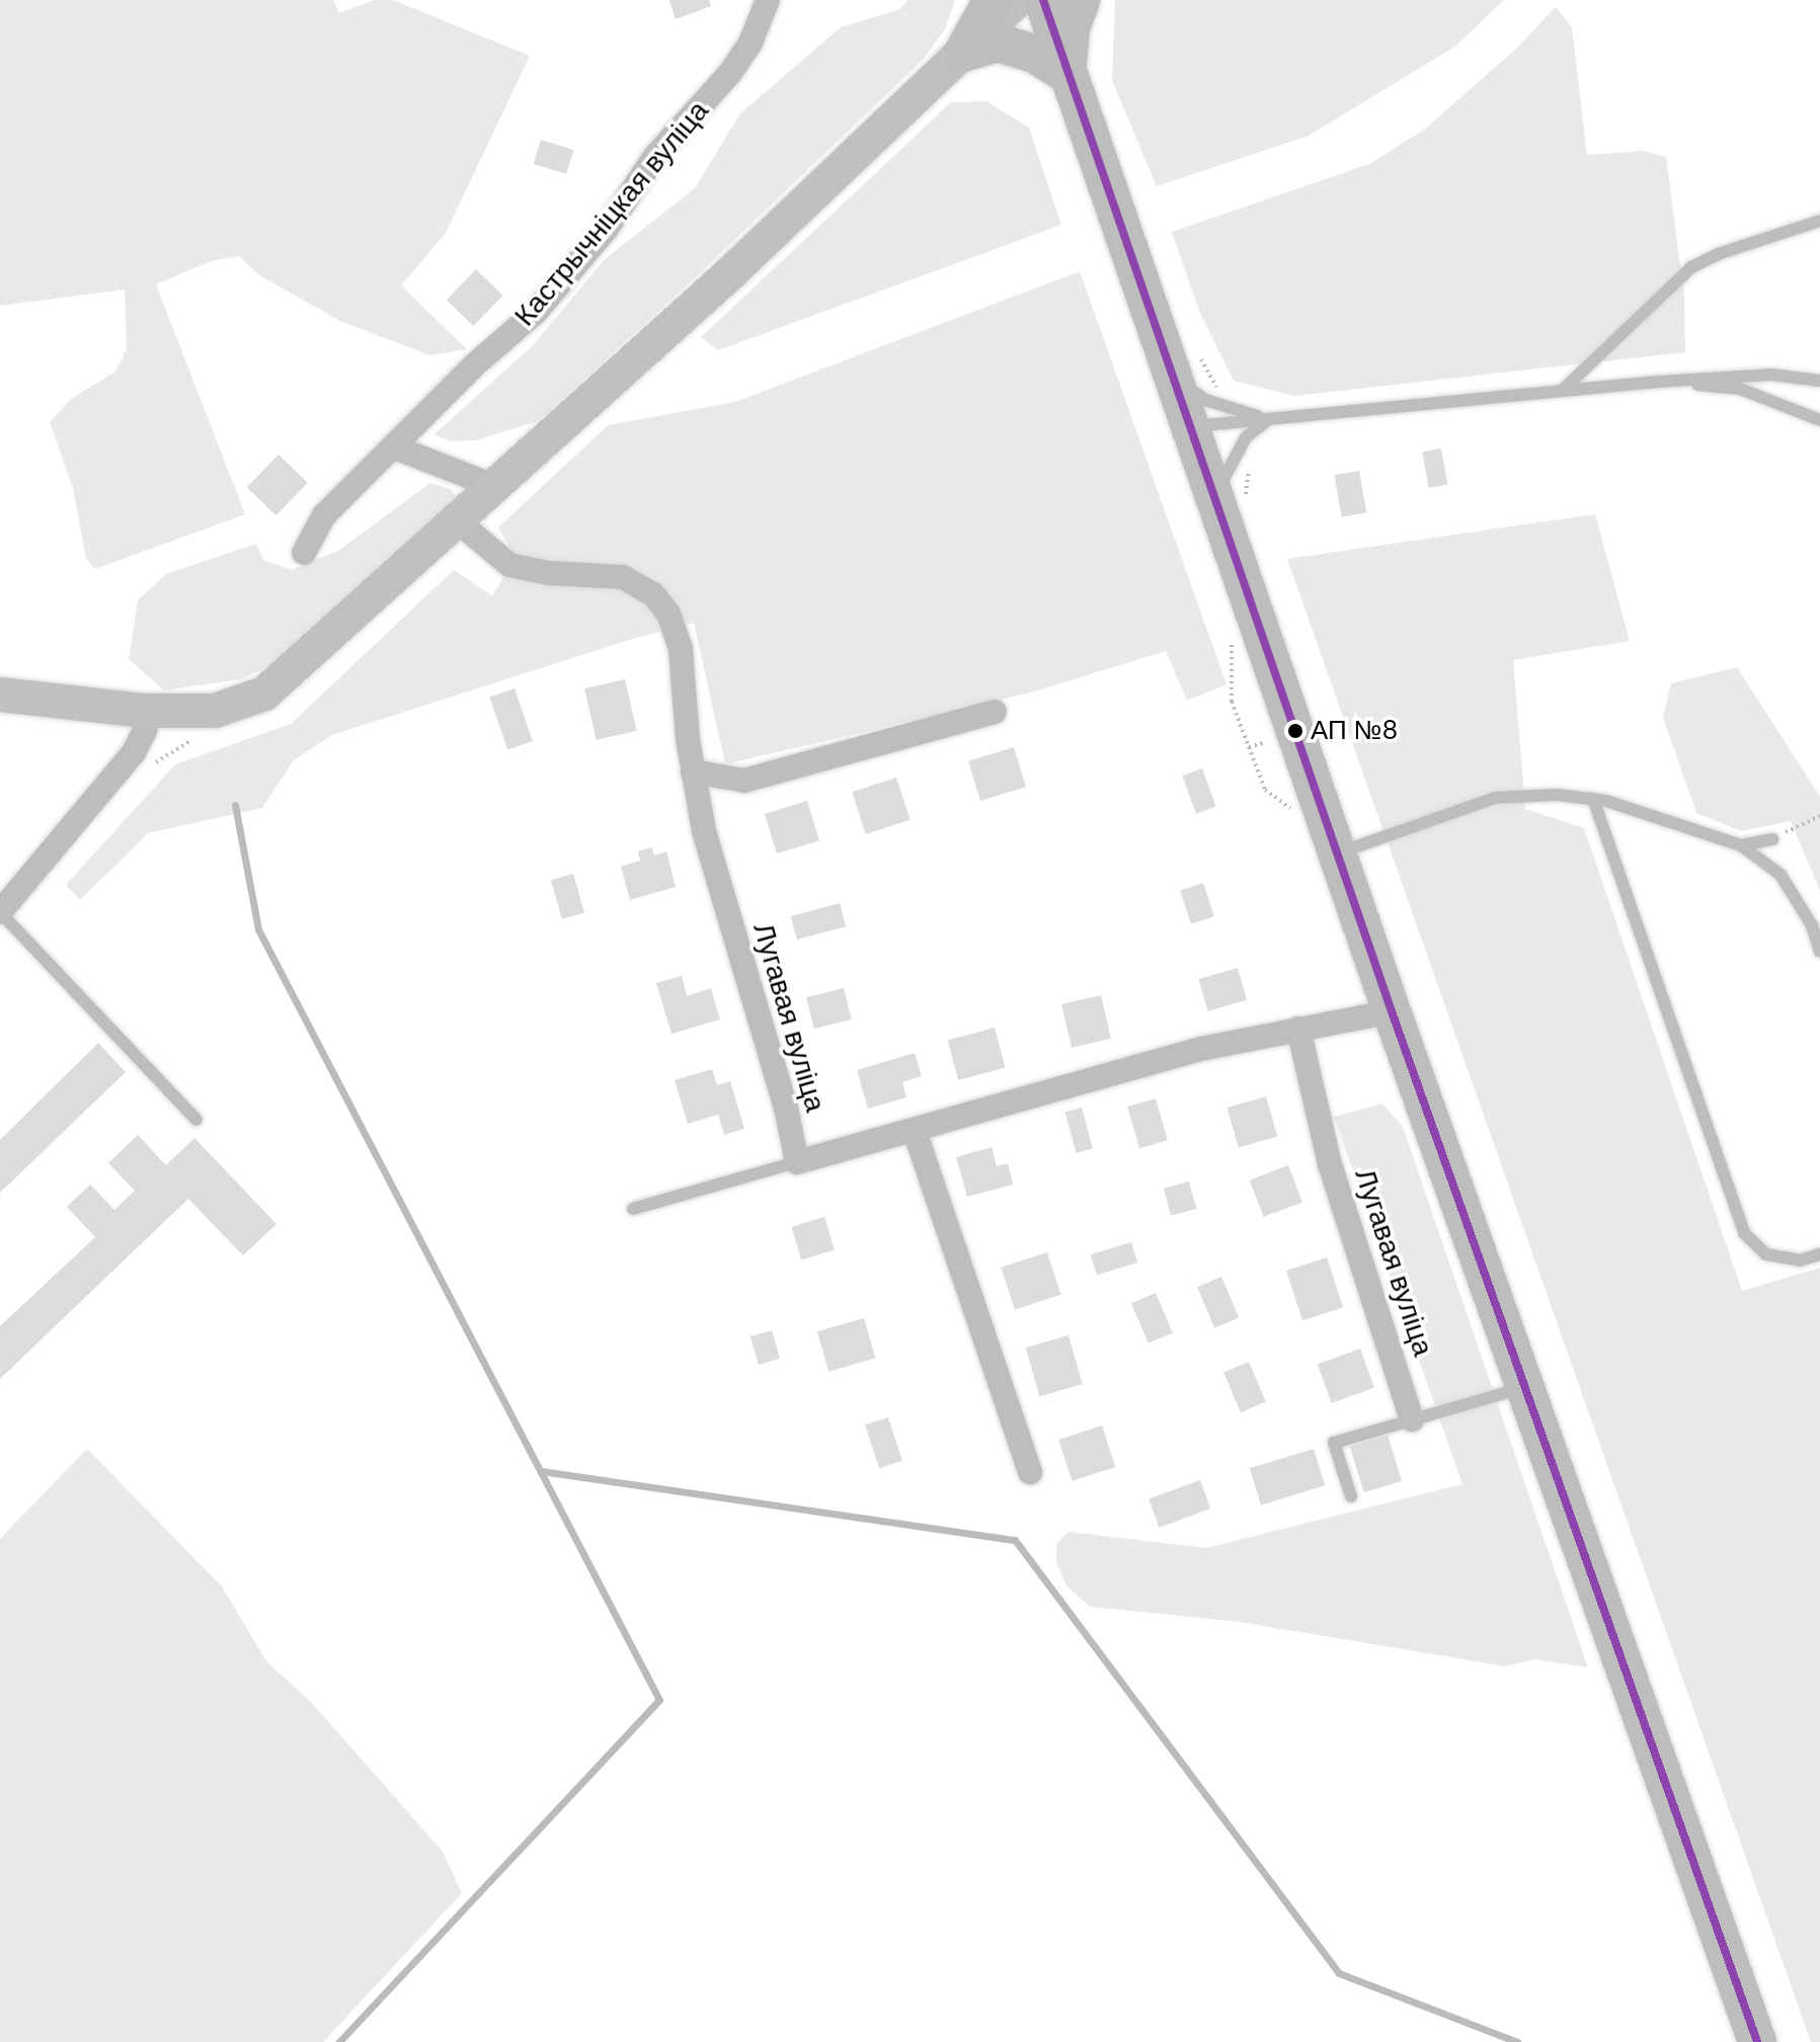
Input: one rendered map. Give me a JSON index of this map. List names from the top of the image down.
{
  "streets": {
    "street": ["Кастрычніцкая вуліца", "Лугавая вуліца"]
  },
  "places": ["АП №8"]
}
